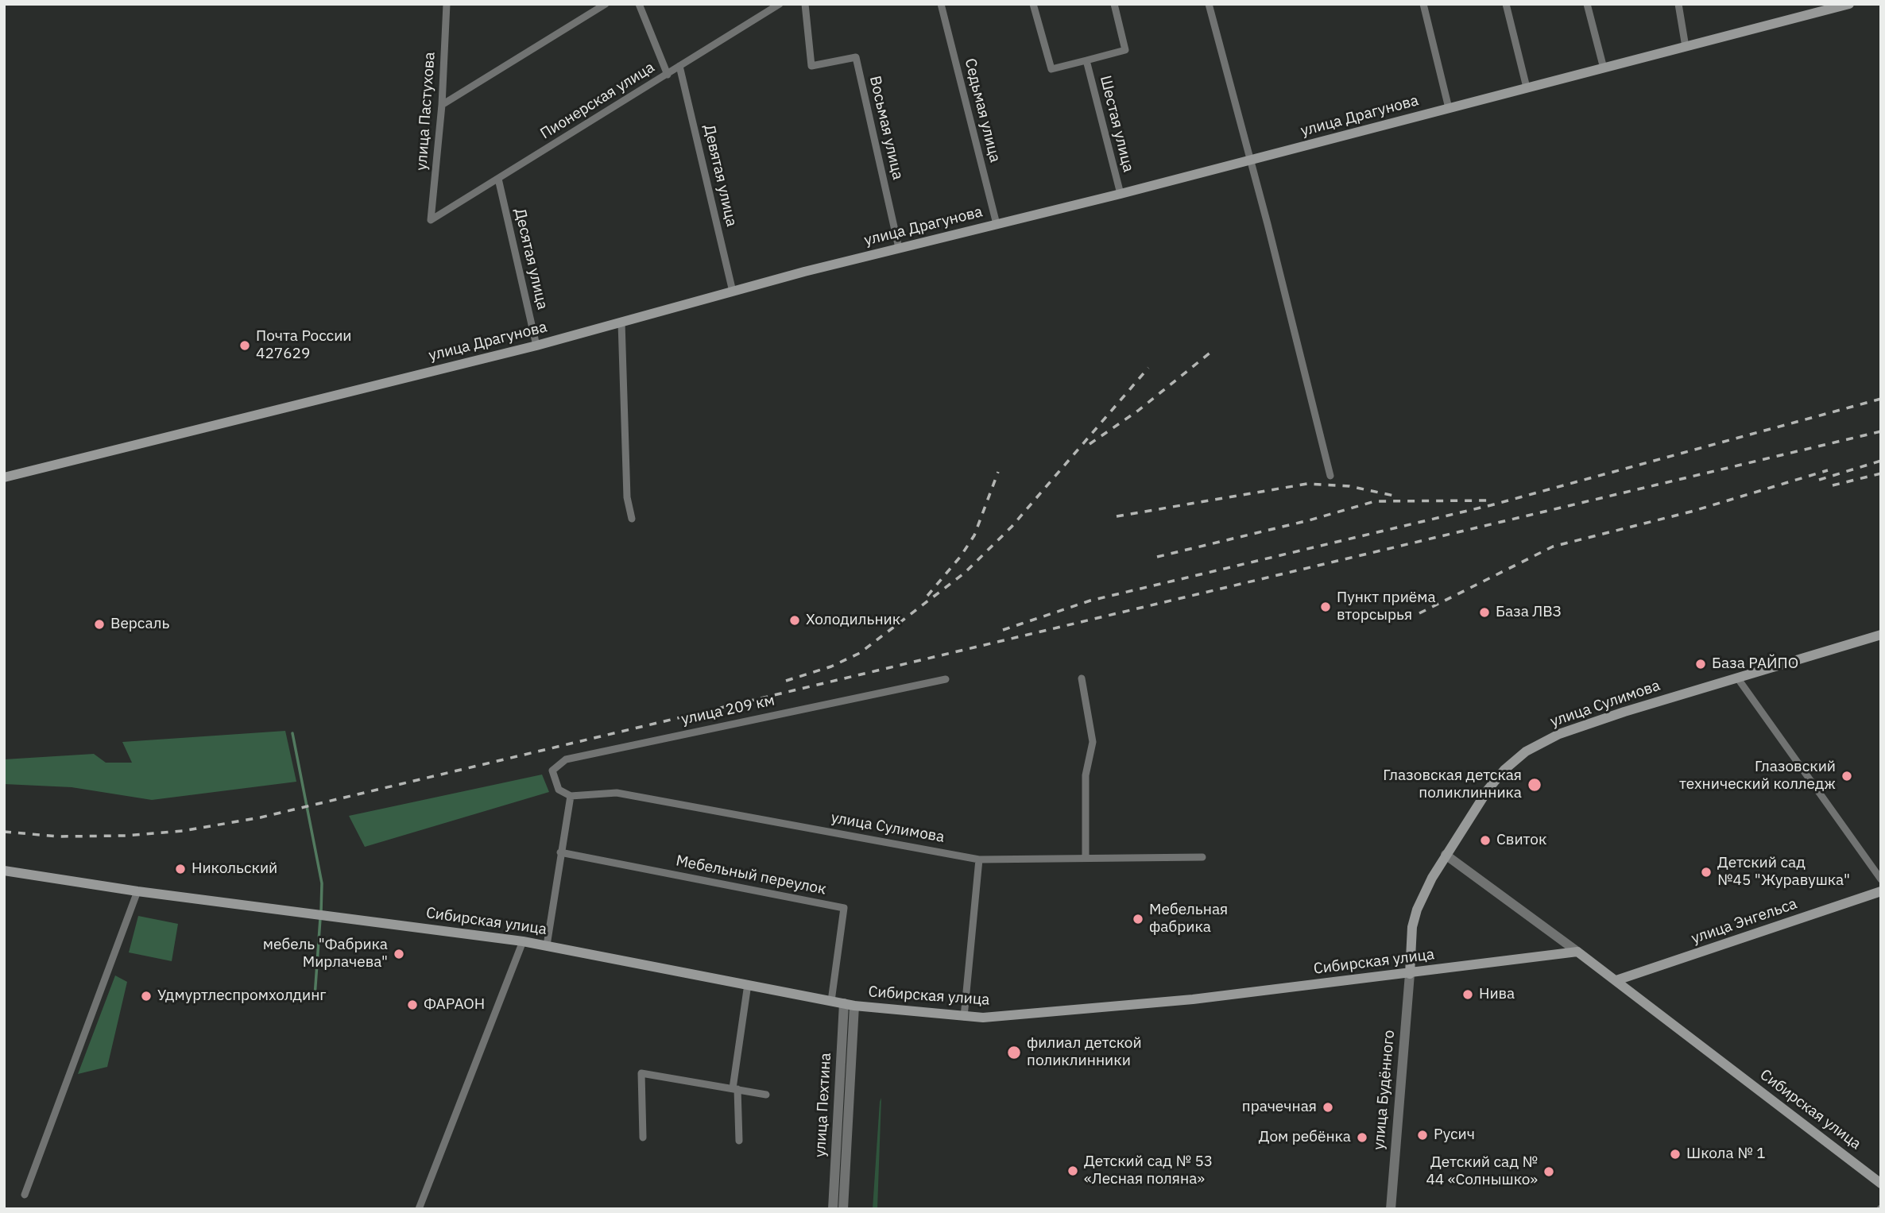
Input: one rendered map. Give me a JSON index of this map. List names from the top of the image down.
{
  "streets": {
    "main road": [
      "улица Драгунова",
      "улица Сулимова",
      "Сибирская улица",
      "улица Энгельса"
    ],
    "street": [
      "Пионерская улица",
      "Седьмая улица",
      "улица Пастухова",
      "Шестая улица",
      "Восьмая улица",
      "Девятая улица",
      "Десятая улица",
      "улица 209 км",
      "Мебельный переулок",
      "улица Будённого",
      "улица Пехтина"
    ]
  },
  "crossings": [
    ["Пионерская улица", "улица Пастухова"],
    ["Пионерская улица", "Девятая улица"],
    ["Пионерская улица", "Десятая улица"],
    ["Седьмая улица", "улица Драгунова"],
    ["улица Драгунова", "Шестая улица"],
    ["улица Драгунова", "Восьмая улица"],
    ["улица Драгунова", "Девятая улица"],
    ["улица Драгунова", "Десятая улица"],
    ["улица Сулимова", "улица 209 км"],
    ["улица Сулимова", "Сибирская улица"],
    ["улица Сулимова", "улица Будённого"],
    ["Мебельный переулок", "Сибирская улица"],
    ["Сибирская улица", "улица Энгельса"],
    ["Сибирская улица", "улица Будённого"],
    ["Сибирская улица", "улица Пехтина"]
  ],
  "places": [
    "Почта России 427629",
    "Пункт приёма вторсырья",
    "База ЛВЗ",
    "Холодильник",
    "Версаль",
    "База РАЙПО",
    "Глазовский технический колледж",
    "Глазовская детская поликлинника",
    "Свиток",
    "Никольский",
    "Детский сад №45 \"Журавушка\"",
    "Мебельная фабрика",
    "мебель \"Фабрика Мирлачева\"",
    "Нива",
    "Удмуртлеспромхолдинг",
    "ФАРАОН",
    "филиал детской поликлинники",
    "прачечная",
    "Русич",
    "Дом ребёнка",
    "Школа № 1",
    "Детский сад № 53 «Лесная поляна»",
    "Детский сад № 44 «Солнышко»"
  ]
}
